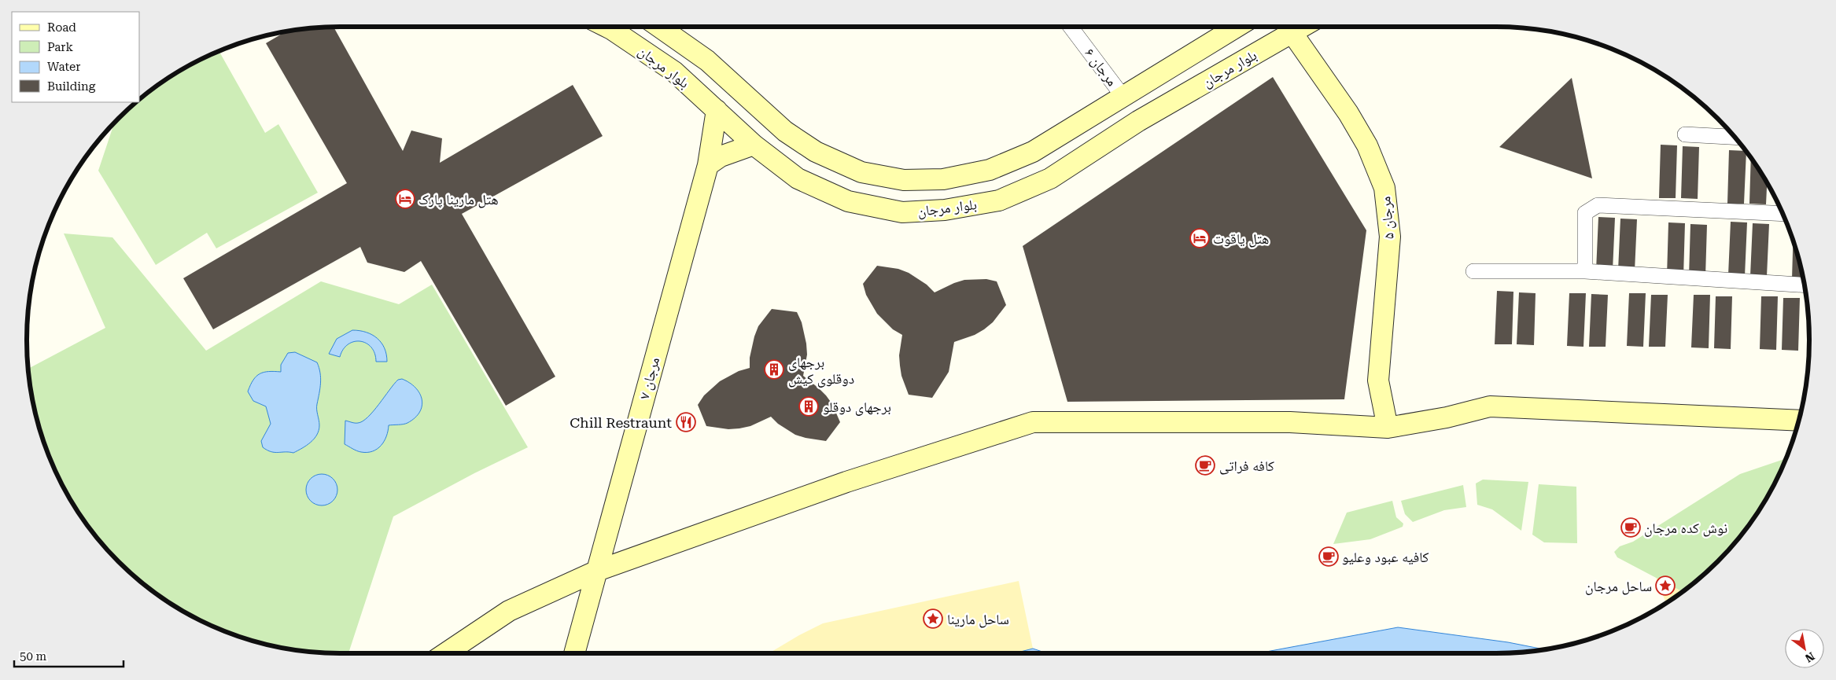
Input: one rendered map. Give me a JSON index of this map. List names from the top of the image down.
{
  "streets": {
    "street": [
      "بلوار مرجان",
      "مرجان ۶",
      "مرجان ۵",
      "مرجان ۷"
    ]
  },
  "crossings": [
    ["بلوار مرجان", "مرجان ۶"],
    ["بلوار مرجان", "مرجان ۵"],
    ["بلوار مرجان", "مرجان ۷"]
  ],
  "places": {
    "hotel": ["هتل مارینا پارک", "هتل یاقوت"],
    "building": ["برجهای دوقلوی کیش", "برجهای دوقلو"],
    "restaurant": ["Chill Restraunt"],
    "cafe": ["کافه فراتی", "نوش کده مرجان", "کافیه عبود وعلیو"],
    "place": ["ساحل مرجان", "ساحل مارینا"]
  },
  "legend": [
    "Road",
    "Park",
    "Water",
    "Building"
  ],
  "scale_bar": "50 m",
  "north": "bottom right"
}
